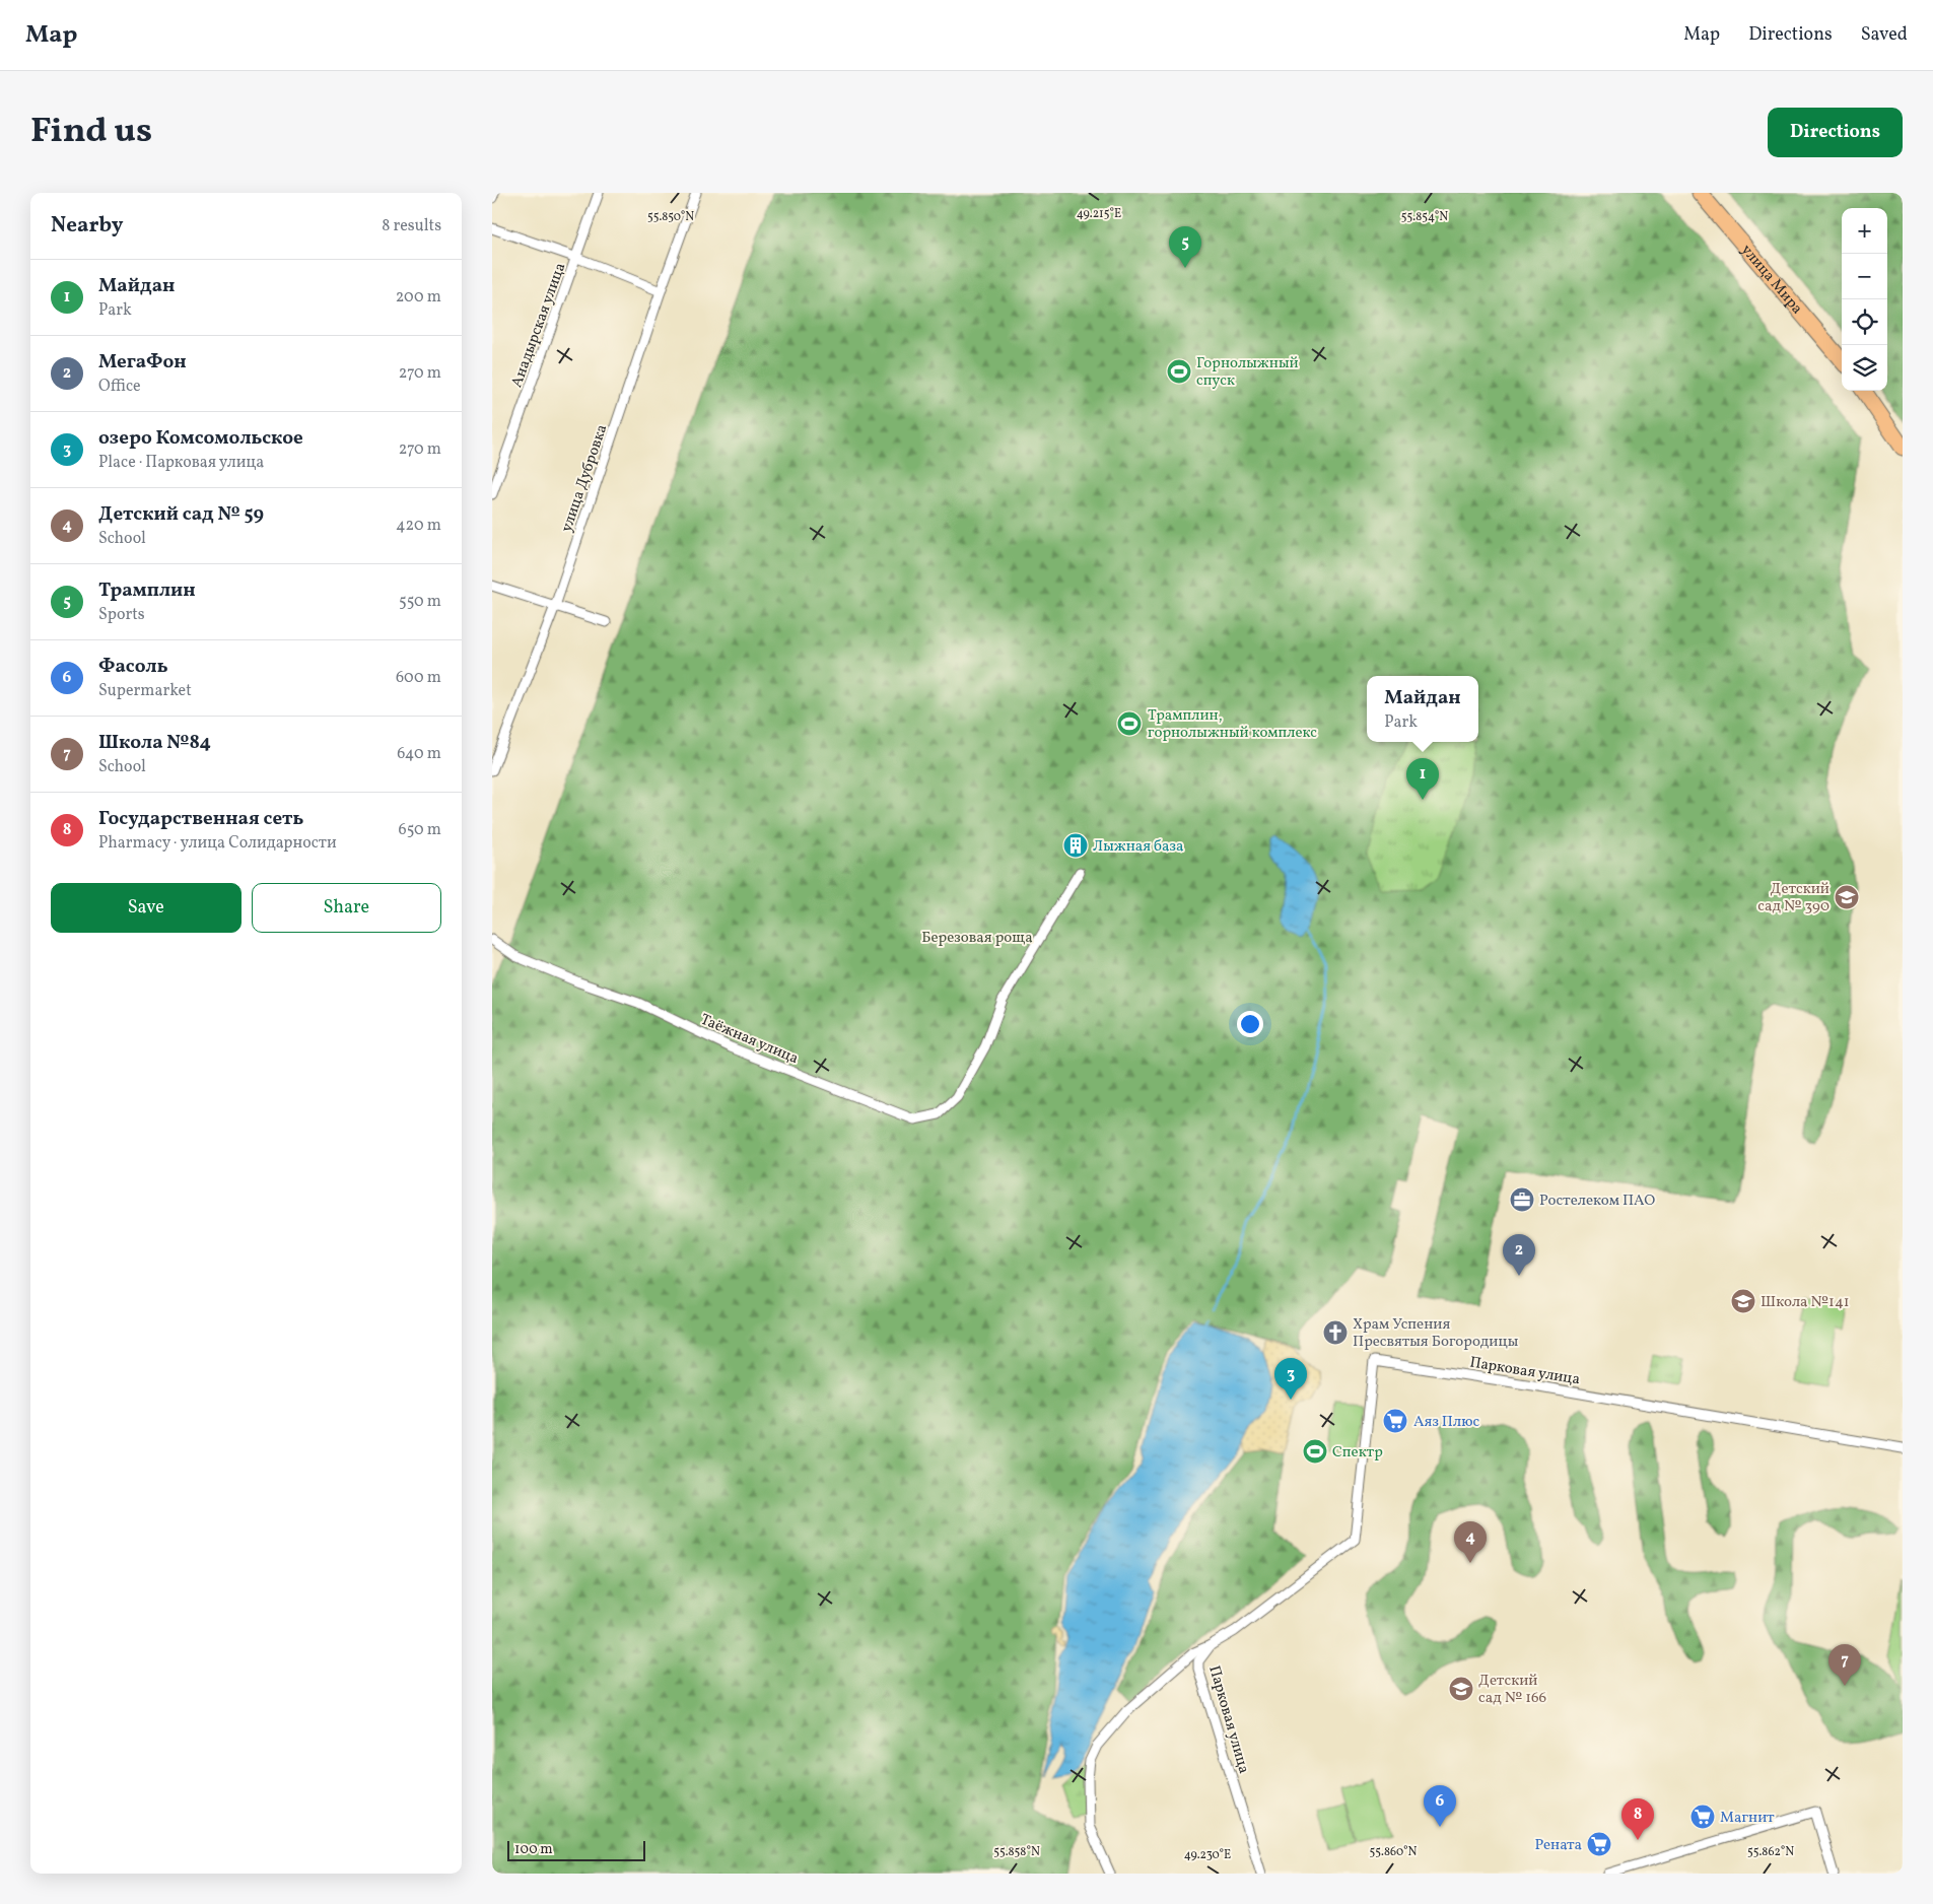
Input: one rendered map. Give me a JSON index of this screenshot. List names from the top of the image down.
{
  "streets": {
    "main road": ["улица Мира"],
    "street": [
      "Анадырская улица",
      "улица Дубровка",
      "Таёжная улица",
      "Парковая улица"
    ]
  },
  "parks": ["Березовая роща"],
  "places": {
    "sports": ["Горнолыжный спуск", "Трамплин, горнолыжный комплекс", "Спектр"],
    "building": ["Лыжная база"],
    "school or university": ["Детский сад № 390", "Школа №141", "Детский сад № 166"],
    "office": ["Ростелеком ПАО"],
    "church": ["Храм Успения Пресвятыя Богородицы"],
    "supermarket": ["Аяз Плюс", "Магнит", "Рената"]
  },
  "scale_bar": "100 m",
  "page": {
    "header": "Map",
    "nav": ["Map", "Directions", "Saved"],
    "title": "Find us",
    "buttons": [
      "Directions",
      ["Save", "Share"]
    ],
    "heading": ["Nearby", "8 results"],
    "map_buttons": ["+", "−"],
    "pins": [
      "5",
      "1",
      "2",
      "3",
      "4",
      "7",
      "6",
      "8"
    ],
    "list": [
      {
        "mark": "1",
        "name": "Майдан",
        "note": "Park",
        "value": "200 m"
      },
      {
        "mark": "2",
        "name": "МегаФон",
        "note": "Office",
        "value": "270 m"
      },
      {
        "mark": "3",
        "name": "озеро Комсомольское",
        "note": "Place · Парковая улица",
        "value": "270 m"
      },
      {
        "mark": "4",
        "name": "Детский сад № 59",
        "note": "School",
        "value": "420 m"
      },
      {
        "mark": "5",
        "name": "Трамплин",
        "note": "Sports",
        "value": "550 m"
      },
      {
        "mark": "6",
        "name": "Фасоль",
        "note": "Supermarket",
        "value": "600 m"
      },
      {
        "mark": "7",
        "name": "Школа №84",
        "note": "School",
        "value": "640 m"
      },
      {
        "mark": "8",
        "name": "Государственная сеть",
        "note": "Pharmacy · улица Солидарности",
        "value": "650 m"
      }
    ],
    "popup": ["Майдан", "Park"],
    "scale": "100 m"
  },
  "coordinates": [
    "49.215°E",
    "55.850°N",
    "55.854°N",
    "55.858°N",
    "55.860°N",
    "55.862°N",
    "49.230°E"
  ]
}
